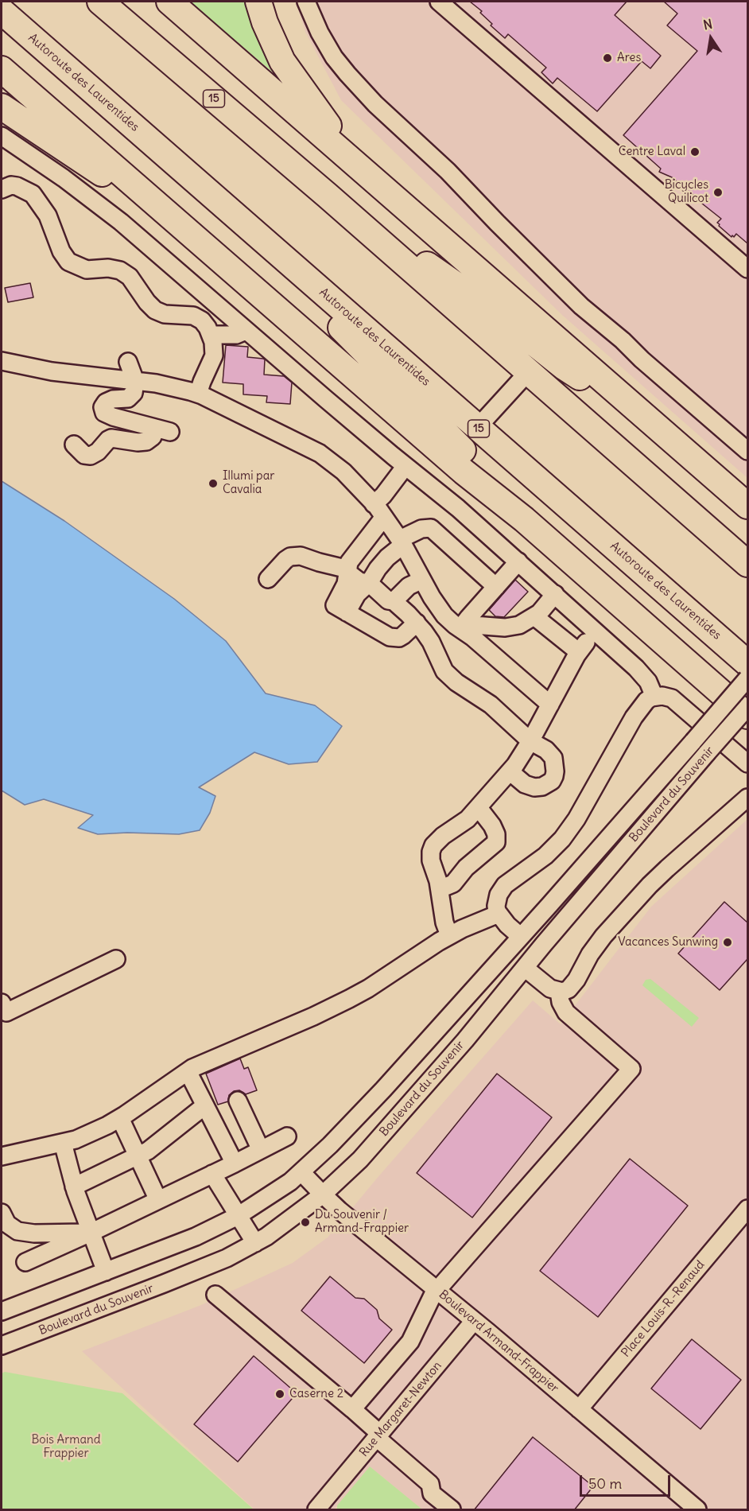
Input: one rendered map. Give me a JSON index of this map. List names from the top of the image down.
{
  "streets": {
    "highway": ["Autoroute des Laurentides", "15"],
    "street": [
      "Boulevard du Souvenir",
      "Place Louis-R.-Renaud",
      "Boulevard Armand-Frappier",
      "Rue Margaret-Newton"
    ]
  },
  "crossings": [
    ["Boulevard du Souvenir", "Boulevard Armand-Frappier"],
    ["Place Louis-R.-Renaud", "Boulevard Armand-Frappier"],
    ["Boulevard Armand-Frappier", "Rue Margaret-Newton"]
  ],
  "parks": ["Bois Armand Frappier"],
  "places": [
    "Ares",
    "Centre Laval",
    "Bicycles Quilicot",
    "Illumi par Cavalia",
    "Vacances Sunwing",
    "Du Souvenir / Armand-Frappier",
    "Caserne 2"
  ],
  "scale_bar": "50 m",
  "north": "top"
}
